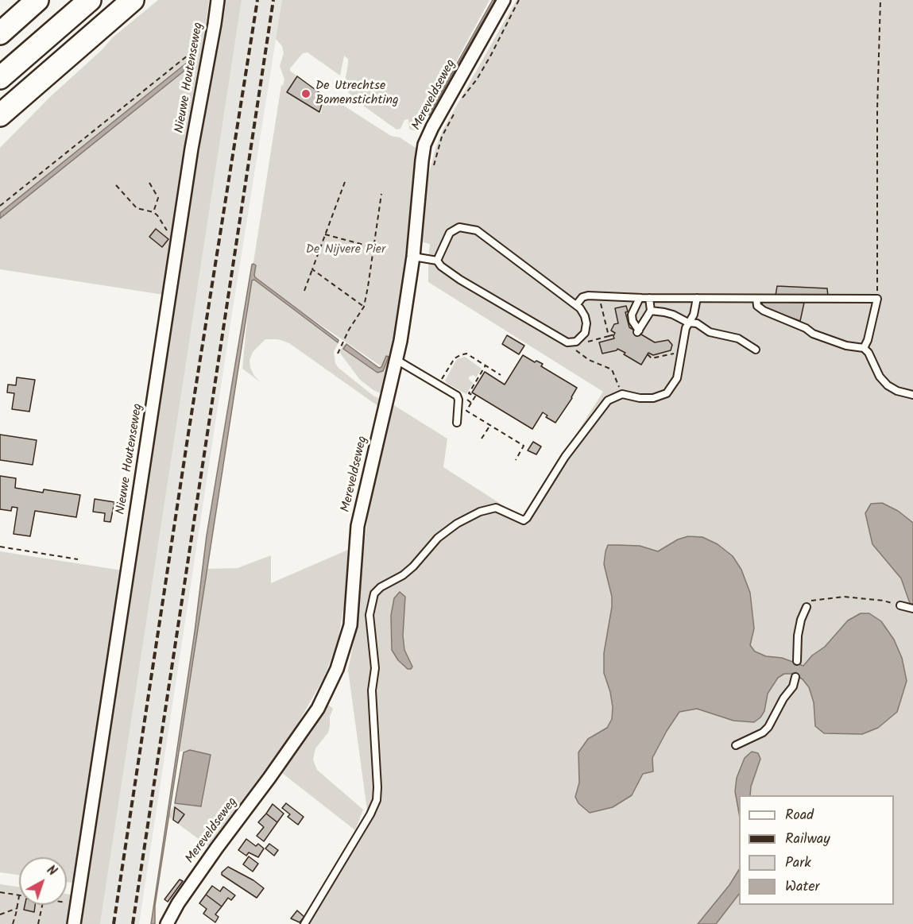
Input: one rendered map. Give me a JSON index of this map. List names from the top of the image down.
{
  "streets": {
    "street": ["Nieuwe Houtenseweg", "Mereveldseweg"]
  },
  "parks": ["De Nijvere Pier"],
  "places": ["De Utrechtse Bomenstichting"],
  "legend": [
    "Road",
    "Railway",
    "Park",
    "Water"
  ],
  "north": "top right"
}
